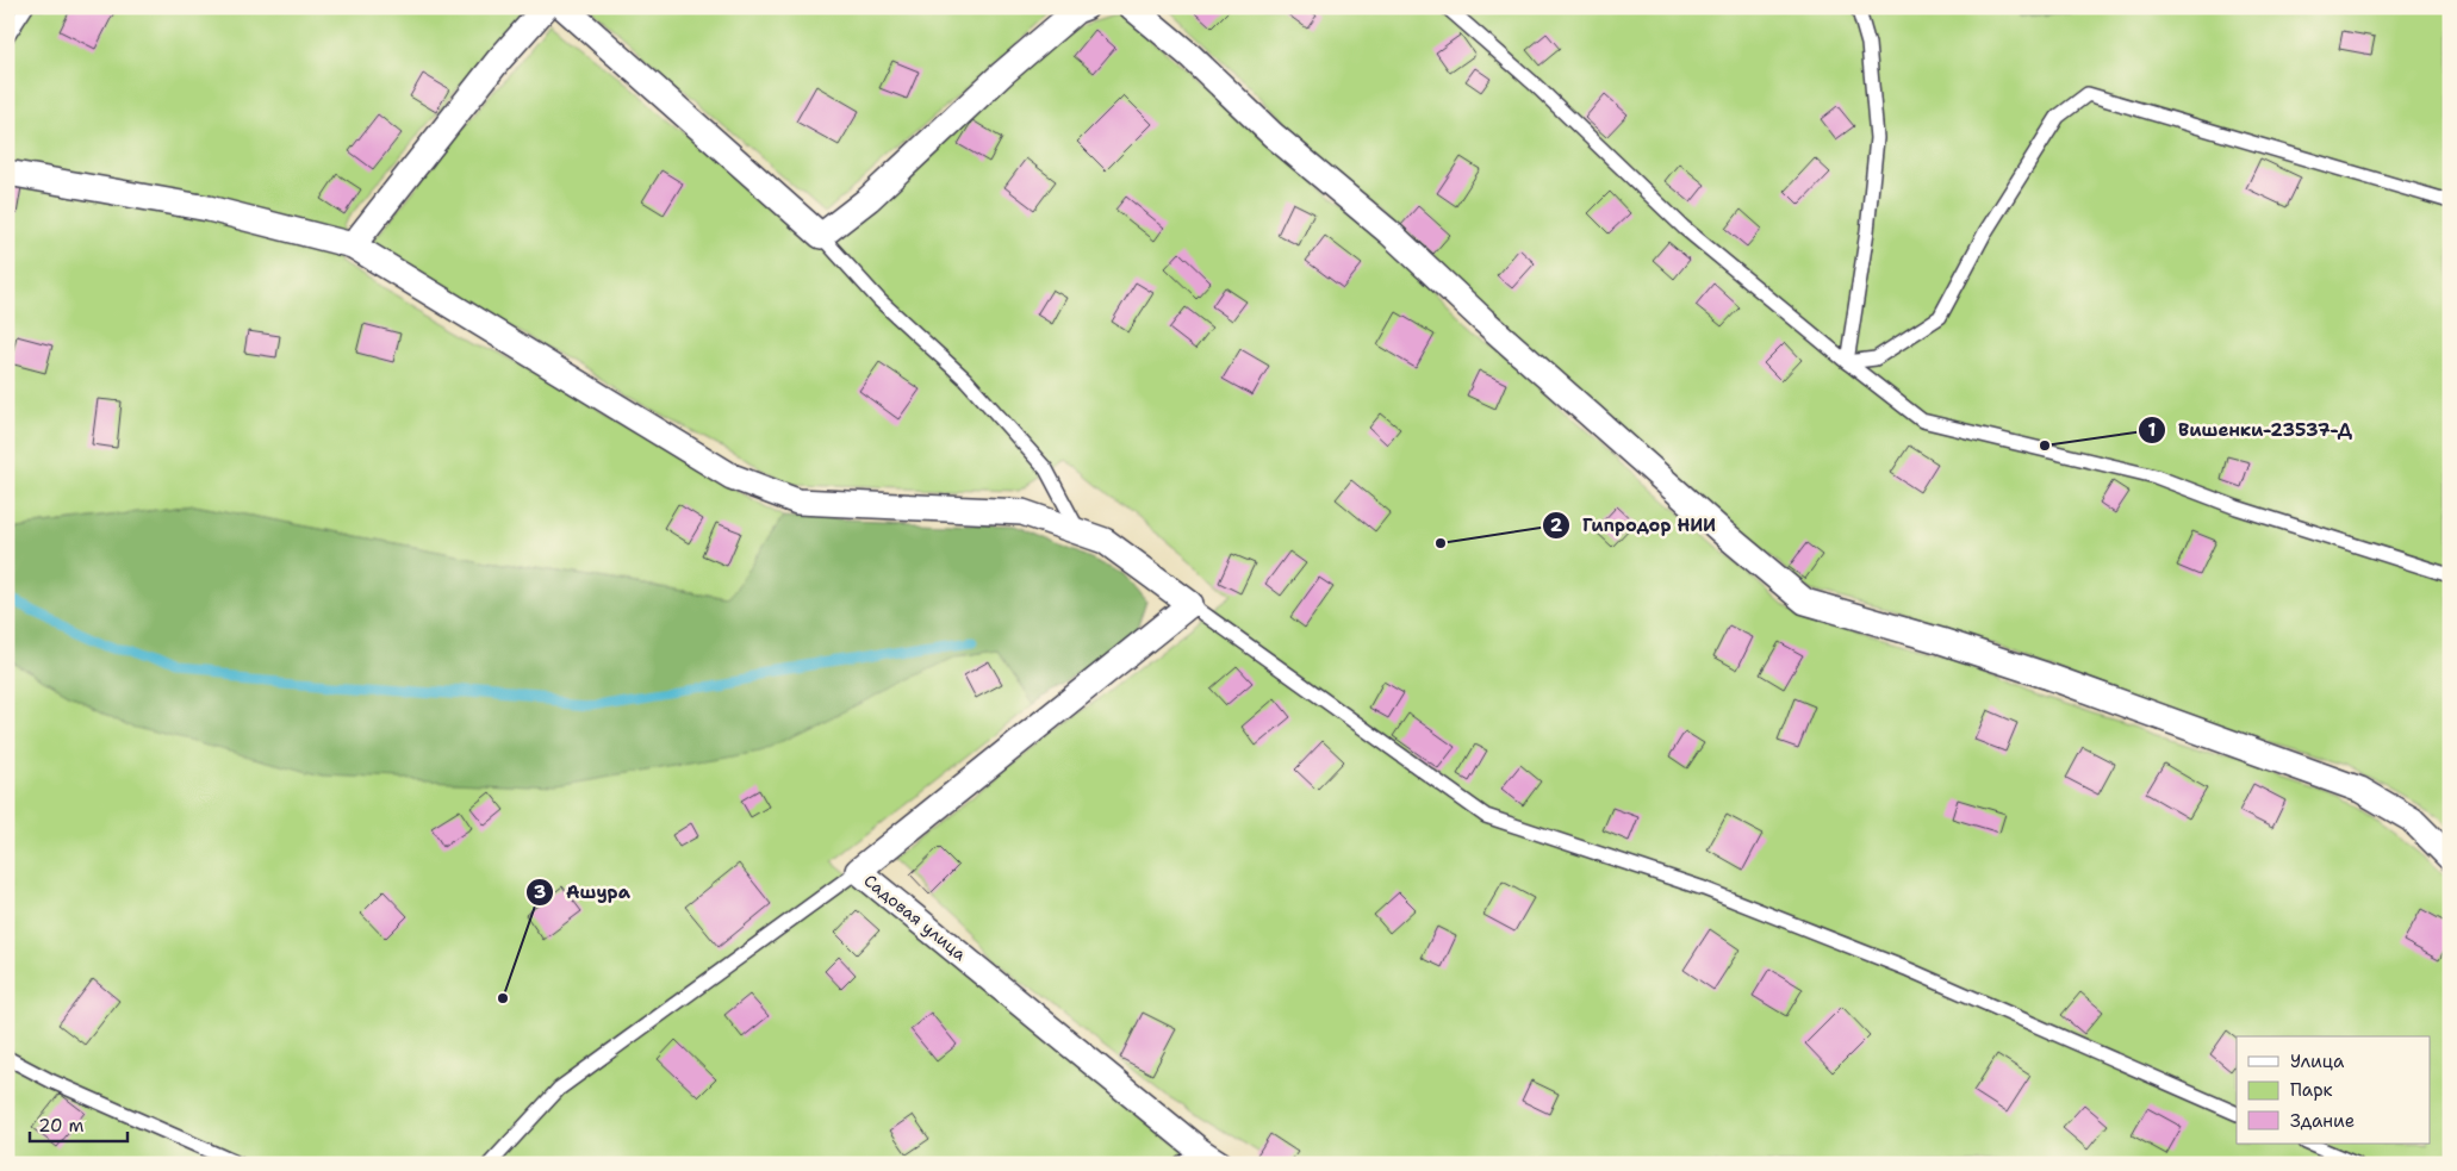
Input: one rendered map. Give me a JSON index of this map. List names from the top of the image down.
{
  "streets": {
    "street": ["Садовая улица"]
  },
  "places": ["Вишенки-23537-Д", "Гипродор НИИ", "Ашура"],
  "legend": ["Улица", "Парк", "Здание"],
  "scale_bar": "20 m"
}
